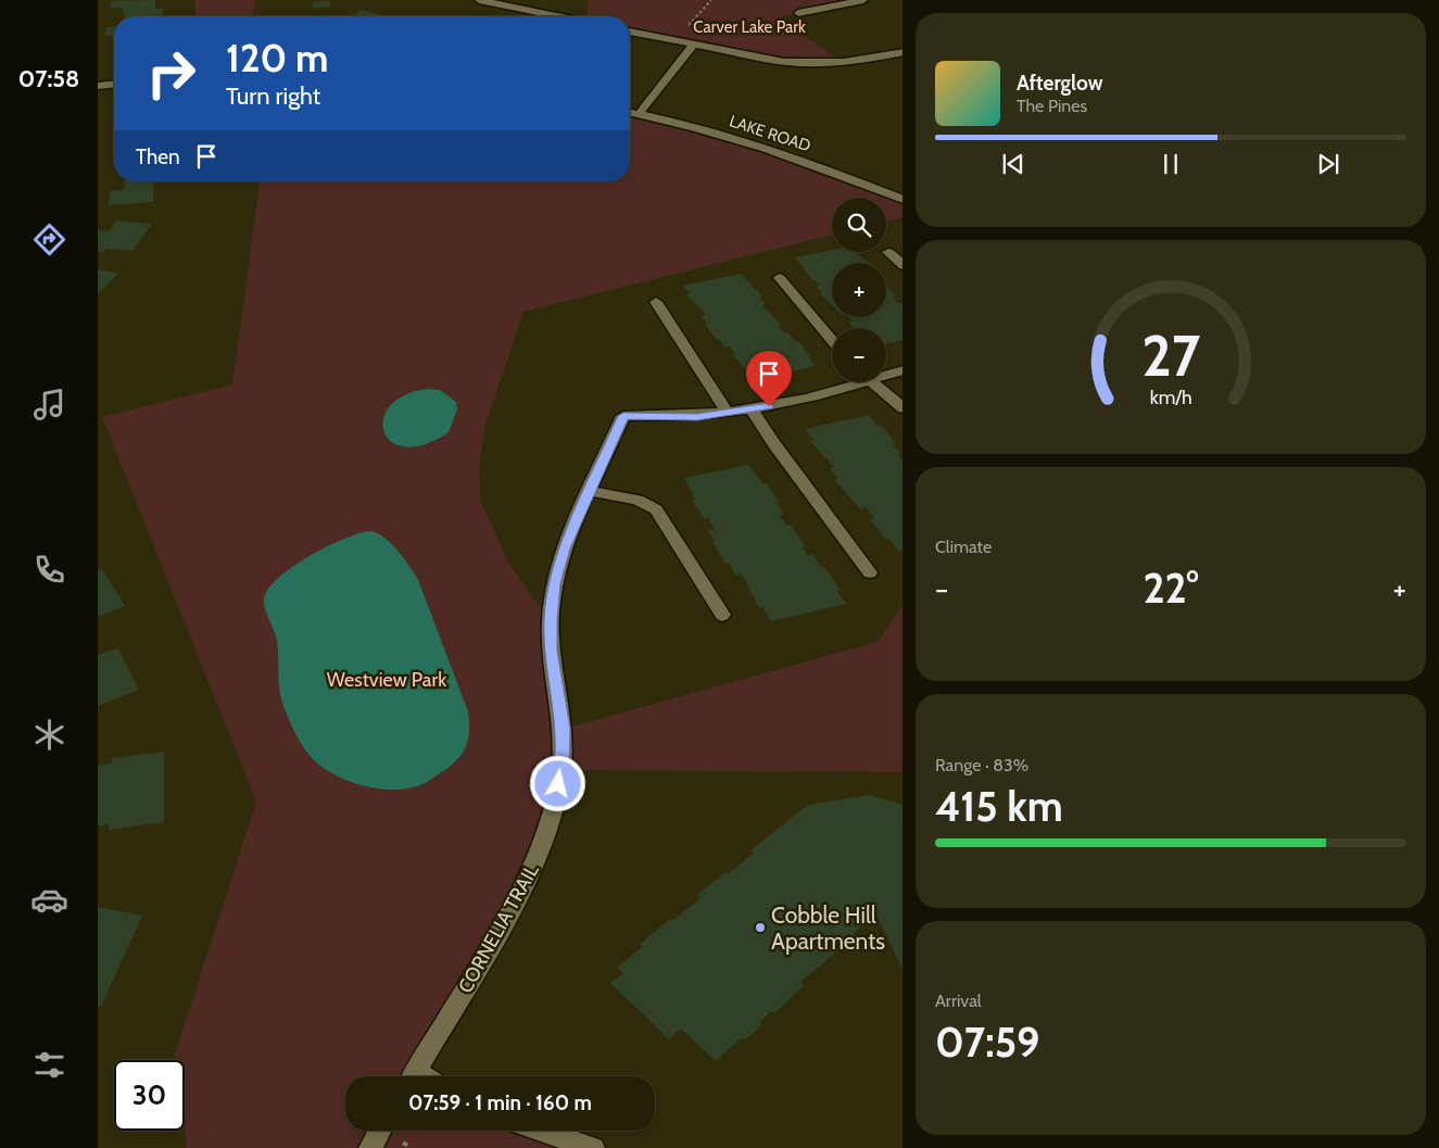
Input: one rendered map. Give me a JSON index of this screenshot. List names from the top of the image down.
{
  "streets": {
    "street": ["LAKE ROAD", "CORNELIA TRAIL"]
  },
  "parks": ["Carver Lake Park", "Westview Park"],
  "places": ["Cobble Hill Apartments"],
  "page": {
    "tabs": "07:58",
    "turn": ["120 m", "Turn right"],
    "song": ["Afterglow", "The Pines"],
    "then": "Then",
    "map_buttons": ["+", "−"],
    "tile": [
      "Climate",
      ["Range · 83%", "415 km"],
      ["Arrival", "07:59"]
    ],
    "heat": ["−", "22°", "+"],
    "limit": "30",
    "trip": "07:59 · 1 min · 160 m",
    "gauge": ["27", "km/h"]
  }
}
